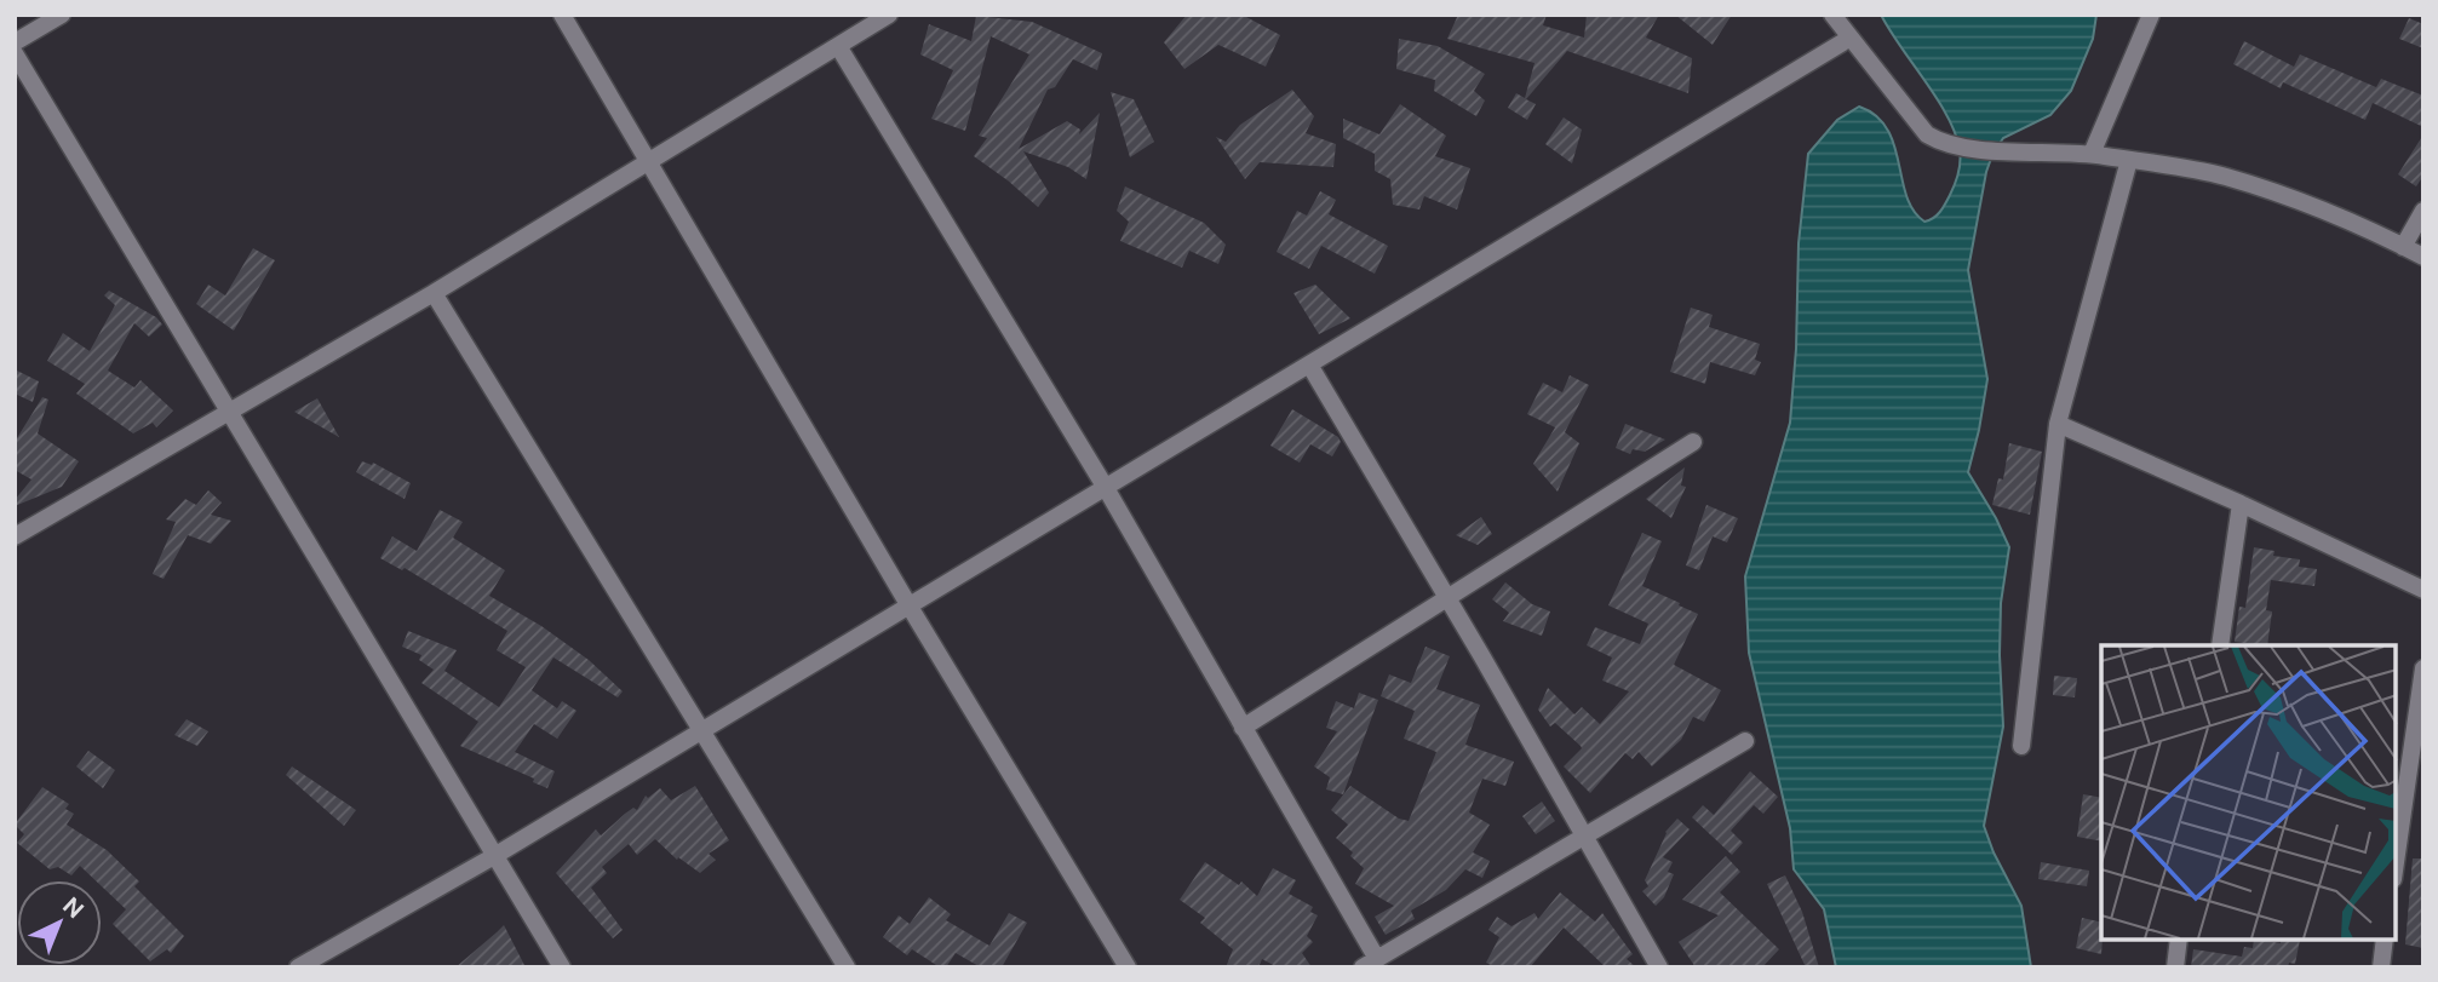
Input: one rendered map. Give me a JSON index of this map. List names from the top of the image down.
{
  "north": "top right"
}
